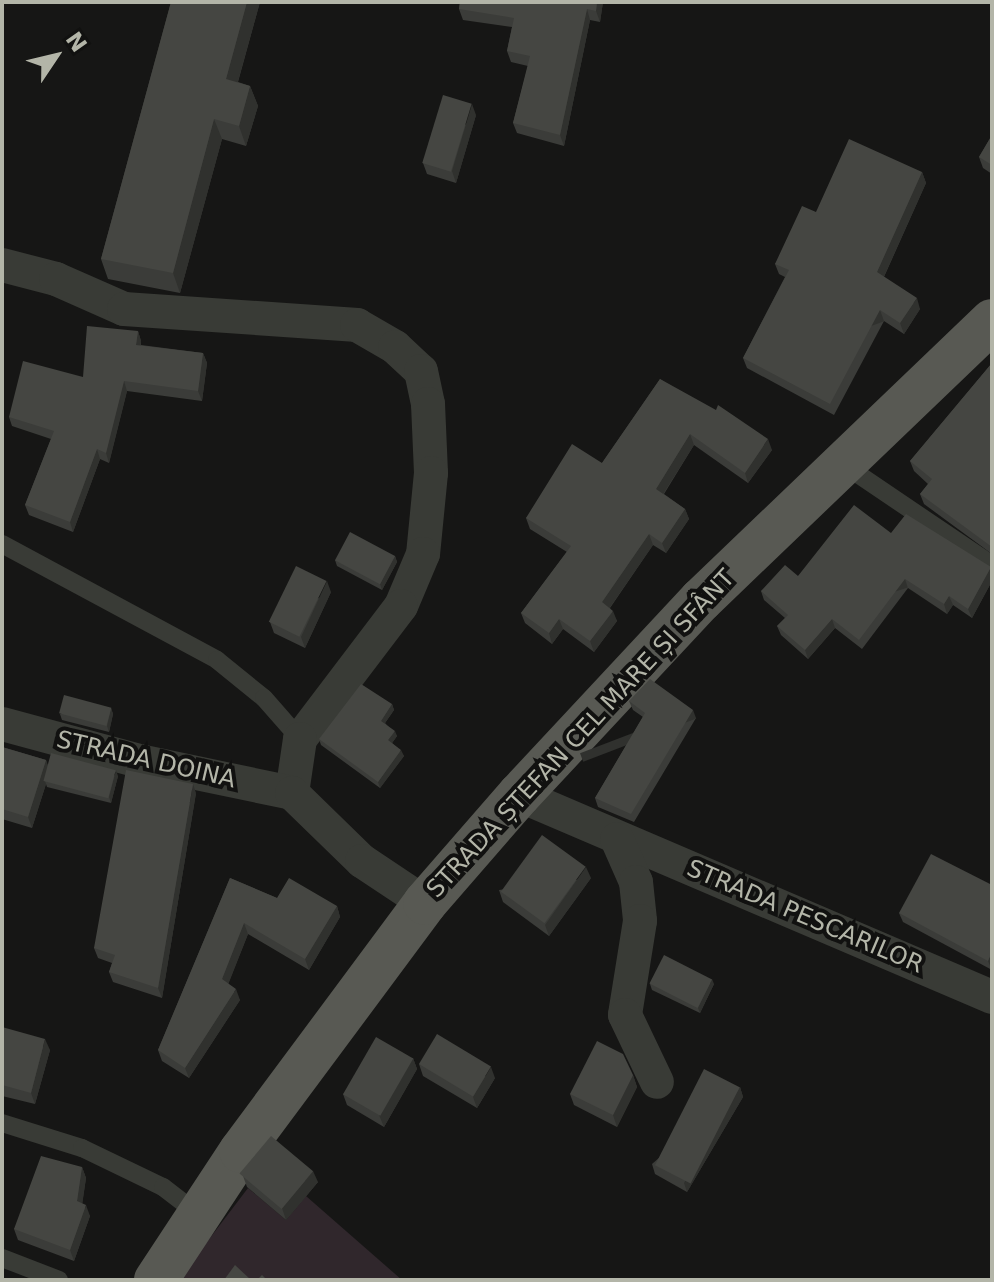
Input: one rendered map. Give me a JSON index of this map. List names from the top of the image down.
{
  "streets": {
    "main road": ["STRADA ȘTEFAN CEL MARE ȘI SFÂNT"],
    "street": ["STRADA DOINA", "STRADA PESCARILOR"]
  },
  "crossings": [
    ["STRADA ȘTEFAN CEL MARE ȘI SFÂNT", "STRADA PESCARILOR"]
  ],
  "north": "top right"
}
